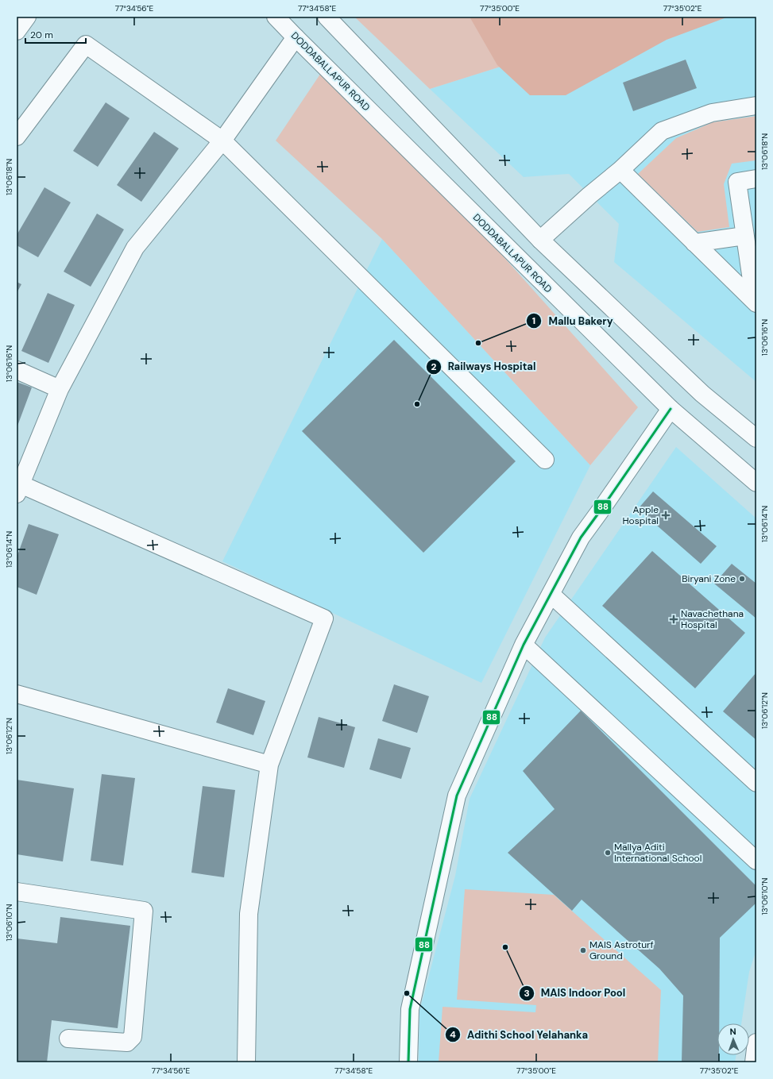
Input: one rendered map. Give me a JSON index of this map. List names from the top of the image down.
{
  "streets": {
    "street": ["DODDABALLAPUR ROAD"]
  },
  "places": {
    "other": [
      "Mallu Bakery",
      "Railways Hospital",
      "Biryani Zone",
      "Mallya Aditi International School",
      "MAIS Indoor Pool",
      "MAIS Astroturf Ground",
      "Adithi School Yelahanka"
    ],
    "health": ["Apple Hospital", "Navachethana Hospital"]
  },
  "lines": ["transit line 88"],
  "scale_bar": "20 m",
  "north": "top",
  "coordinates": [
    "77°34'56\"E",
    "77°34'58\"E",
    "77°35'00\"E",
    "77°35'02\"E",
    "13°06'18\"N",
    "13°06'16\"N",
    "13°06'14\"N",
    "13°06'12\"N",
    "13°06'10\"N"
  ]
}
